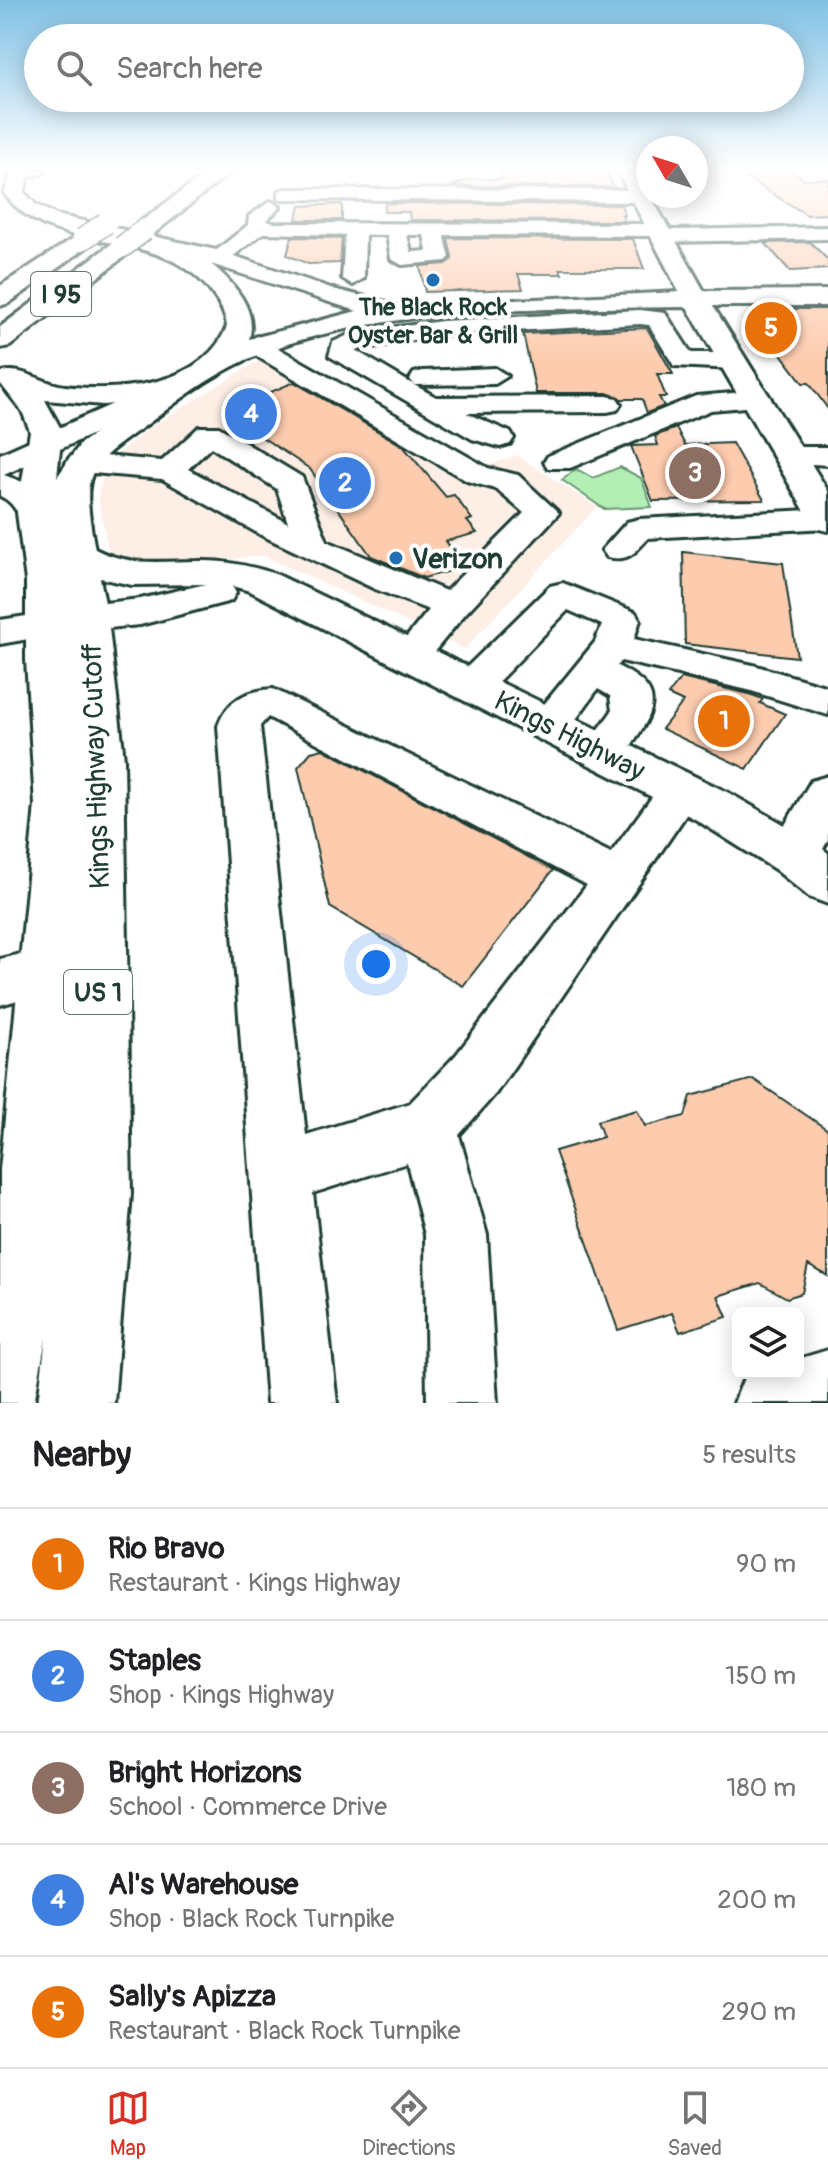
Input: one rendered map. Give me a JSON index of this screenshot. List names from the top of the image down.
{
  "streets": {
    "main road": [
      "I 95",
      "Kings Highway",
      "Kings Highway Cutoff",
      "US 1"
    ]
  },
  "crossings": [
    ["I 95", "US 1"],
    ["Kings Highway", "Kings Highway Cutoff"],
    ["Kings Highway Cutoff", "US 1"]
  ],
  "places": ["The Black Rock Oyster Bar & Grill", "Verizon"],
  "north": "top left",
  "page": {
    "search": "Search here",
    "pins": [
      "5",
      "4",
      "3",
      "2",
      "1"
    ],
    "heading": ["Nearby", "5 results"],
    "list": [
      {
        "mark": "1",
        "name": "Rio Bravo",
        "note": "Restaurant · Kings Highway",
        "value": "90 m"
      },
      {
        "mark": "2",
        "name": "Staples",
        "note": "Shop · Kings Highway",
        "value": "150 m"
      },
      {
        "mark": "3",
        "name": "Bright Horizons",
        "note": "School · Commerce Drive",
        "value": "180 m"
      },
      {
        "mark": "4",
        "name": "Al's Warehouse",
        "note": "Shop · Black Rock Turnpike",
        "value": "200 m"
      },
      {
        "mark": "5",
        "name": "Sally's Apizza",
        "note": "Restaurant · Black Rock Turnpike",
        "value": "290 m"
      }
    ],
    "nav": ["Map", "Directions", "Saved"]
  }
}
